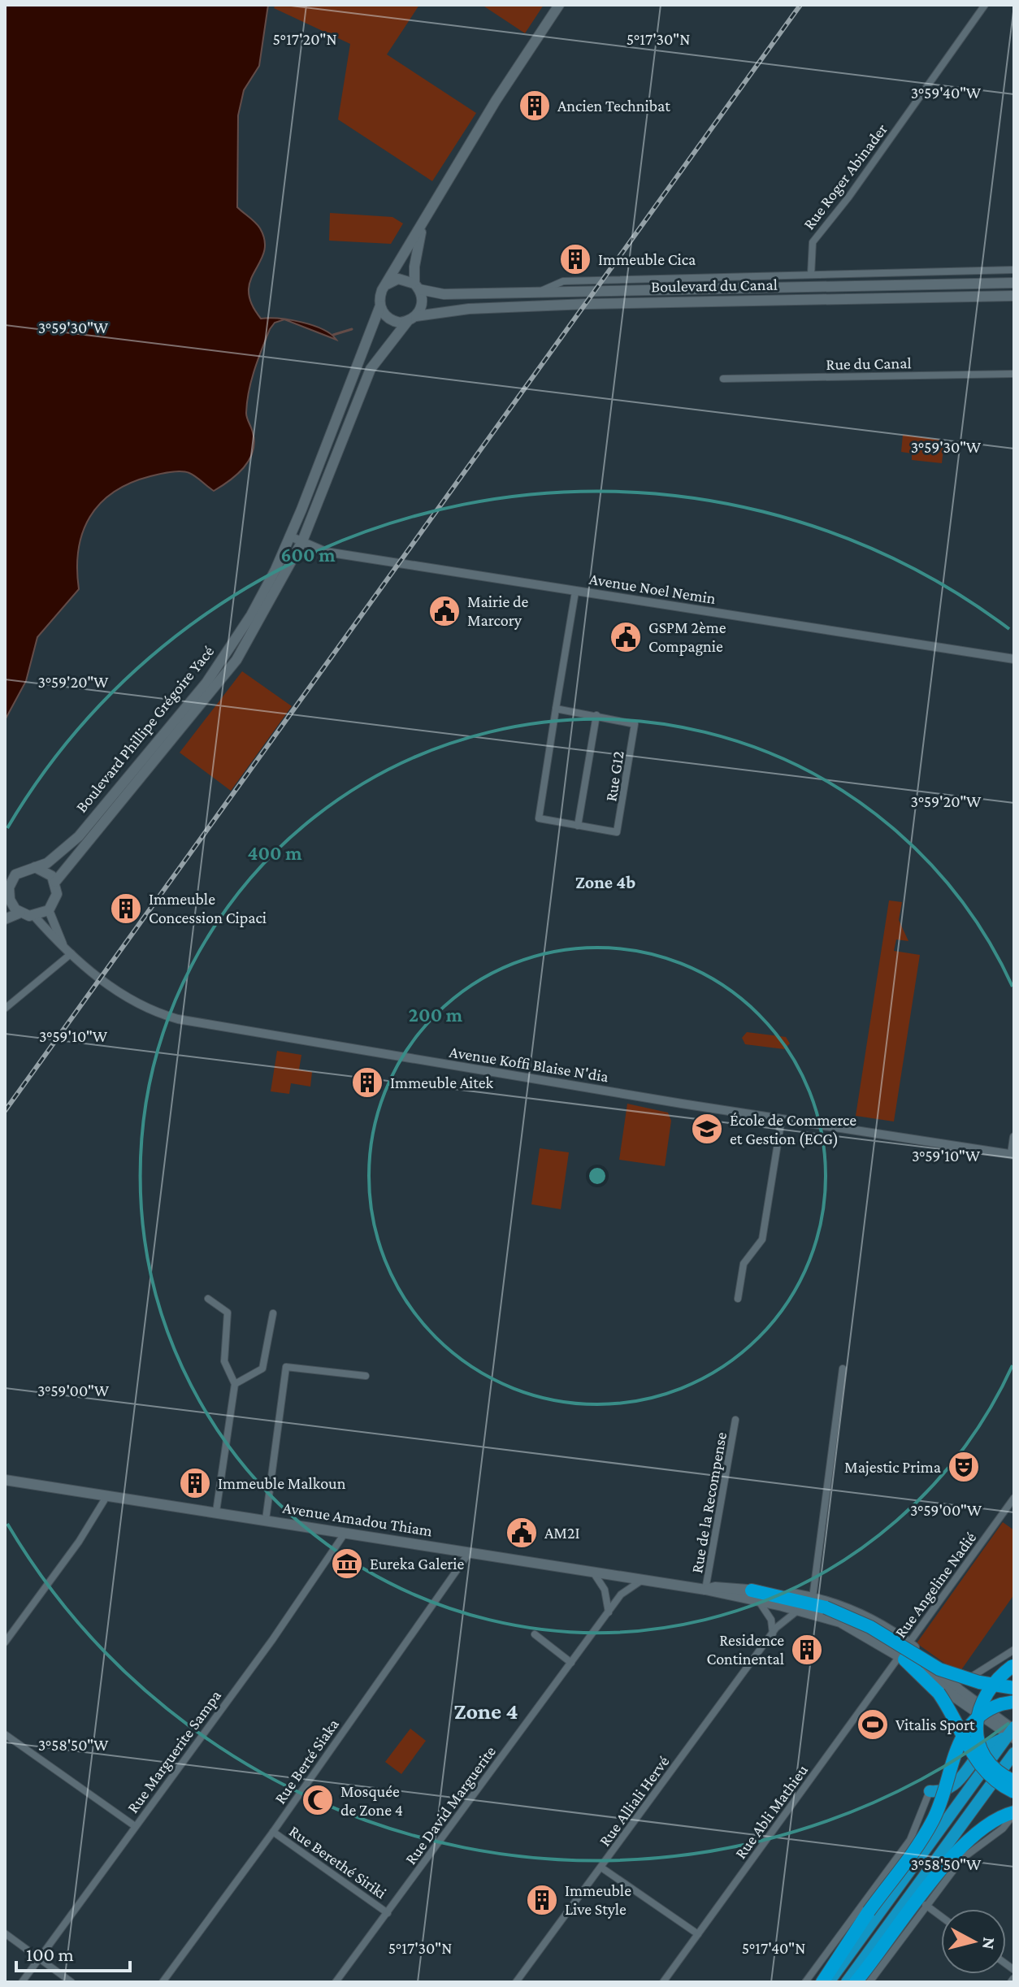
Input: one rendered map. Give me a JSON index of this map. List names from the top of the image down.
{
  "streets": {
    "main road": ["Boulevard du Canal", "Boulevard Phillipe Grégoire Yacé", "Avenue Amadou Thiam"],
    "street": [
      "Rue Roger Abinader",
      "Rue du Canal",
      "Avenue Noel Nemin",
      "Rue G12",
      "Avenue Koffi Blaise N'dia",
      "Rue de la Recompense",
      "Rue Angeline Nadié",
      "Rue Marguerite Sampa",
      "Rue Berté Siaka",
      "Rue Alliali Hervé",
      "Rue David Marguerite",
      "Rue Abli Mathieu",
      "Rue Berethé Siriki"
    ]
  },
  "crossings": [
    ["Rue Roger Abinader", "Boulevard du Canal"],
    ["Boulevard du Canal", "Boulevard Phillipe Grégoire Yacé"],
    ["Avenue Noel Nemin", "Boulevard Phillipe Grégoire Yacé"],
    ["Avenue Noel Nemin", "Rue G12"],
    ["Boulevard Phillipe Grégoire Yacé", "Avenue Koffi Blaise N'dia"],
    ["Rue de la Recompense", "Avenue Amadou Thiam"],
    ["Avenue Amadou Thiam", "Rue Angeline Nadié"],
    ["Avenue Amadou Thiam", "Rue Marguerite Sampa"],
    ["Avenue Amadou Thiam", "Rue Berté Siaka"],
    ["Avenue Amadou Thiam", "Rue Alliali Hervé"],
    ["Avenue Amadou Thiam", "Rue David Marguerite"],
    ["Avenue Amadou Thiam", "Rue Abli Mathieu"],
    ["Rue Angeline Nadié", "Rue Abli Mathieu"],
    ["Rue Berté Siaka", "Rue Berethé Siriki"],
    ["Rue David Marguerite", "Rue Berethé Siriki"]
  ],
  "districts": ["Zone 4b", "Zone 4"],
  "places": {
    "building": [
      "Ancien Technibat",
      "Immeuble Cica",
      "Immeuble Concession Cipaci",
      "Immeuble Aitek",
      "Immeuble Malkoun",
      "Residence Continental",
      "Immeuble Live Style"
    ],
    "public building": ["Mairie de Marcory", "GSPM 2ème Compagnie", "AM2I"],
    "school or university": ["École de Commerce et Gestion (ECG)"],
    "theatre": ["Majestic Prima"],
    "museum": ["Eureka Galerie"],
    "sports": ["Vitalis Sport"],
    "mosque": ["Mosquée de Zone 4"]
  },
  "scale_bar": "100 m",
  "north": "right",
  "coordinates": [
    "5°17'20\"N",
    "5°17'30\"N",
    "3°59'40\"W",
    "3°59'30\"W",
    "3°59'20\"W",
    "3°59'10\"W",
    "3°59'00\"W",
    "3°58'50\"W",
    "5°17'40\"N"
  ],
  "rings": ["600 m", "400 m", "200 m"]
}
